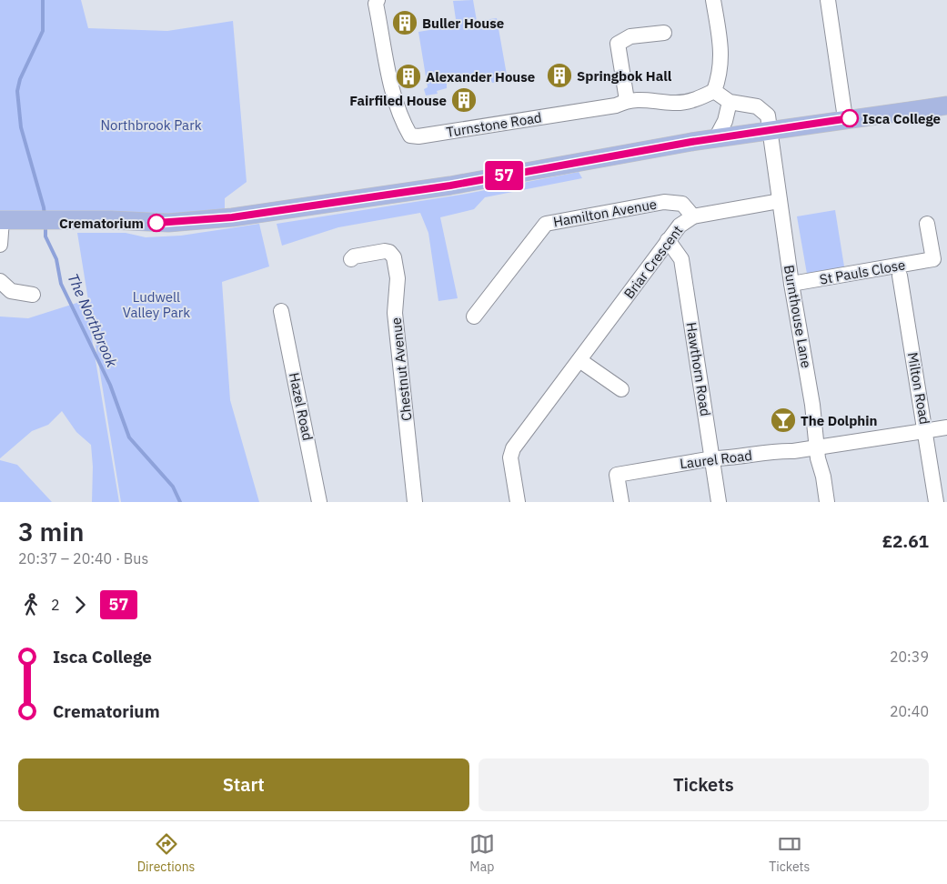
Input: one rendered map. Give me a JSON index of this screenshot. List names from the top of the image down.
{
  "streets": {
    "street": [
      "Turnstone Road",
      "Hamilton Avenue",
      "Briar Crescent",
      "St Pauls Close",
      "Burnthouse Lane",
      "Chestnut Avenue",
      "Hawthorn Road",
      "Milton Road",
      "Hazel Road",
      "Laurel Road"
    ]
  },
  "crossings": [
    ["Hamilton Avenue", "Briar Crescent"],
    ["Briar Crescent", "Burnthouse Lane"],
    ["Briar Crescent", "Hawthorn Road"],
    ["St Pauls Close", "Burnthouse Lane"],
    ["Burnthouse Lane", "Laurel Road"],
    ["Hawthorn Road", "Laurel Road"],
    ["Milton Road", "Laurel Road"]
  ],
  "water": ["The Northbrook"],
  "parks": ["Northbrook Park", "Ludwell Valley Park"],
  "places": {
    "building": [
      "Buller House",
      "Springbok Hall",
      "Alexander House",
      "Fairfiled House"
    ],
    "other": ["Isca College", "Crematorium"],
    "bar": ["The Dolphin"]
  },
  "lines": ["bus line 57"],
  "page": {
    "on_map": "57",
    "heading": ["3 min", "20:37 – 20:40 · Bus", "£2.61"],
    "legs": ["2", "57"],
    "list": [
      {
        "name": "Isca College",
        "value": "20:39"
      },
      {
        "name": "Crematorium",
        "value": "20:40"
      }
    ],
    "buttons": ["Start", "Tickets"],
    "tabs": ["Directions", "Map", "Tickets"]
  }
}
